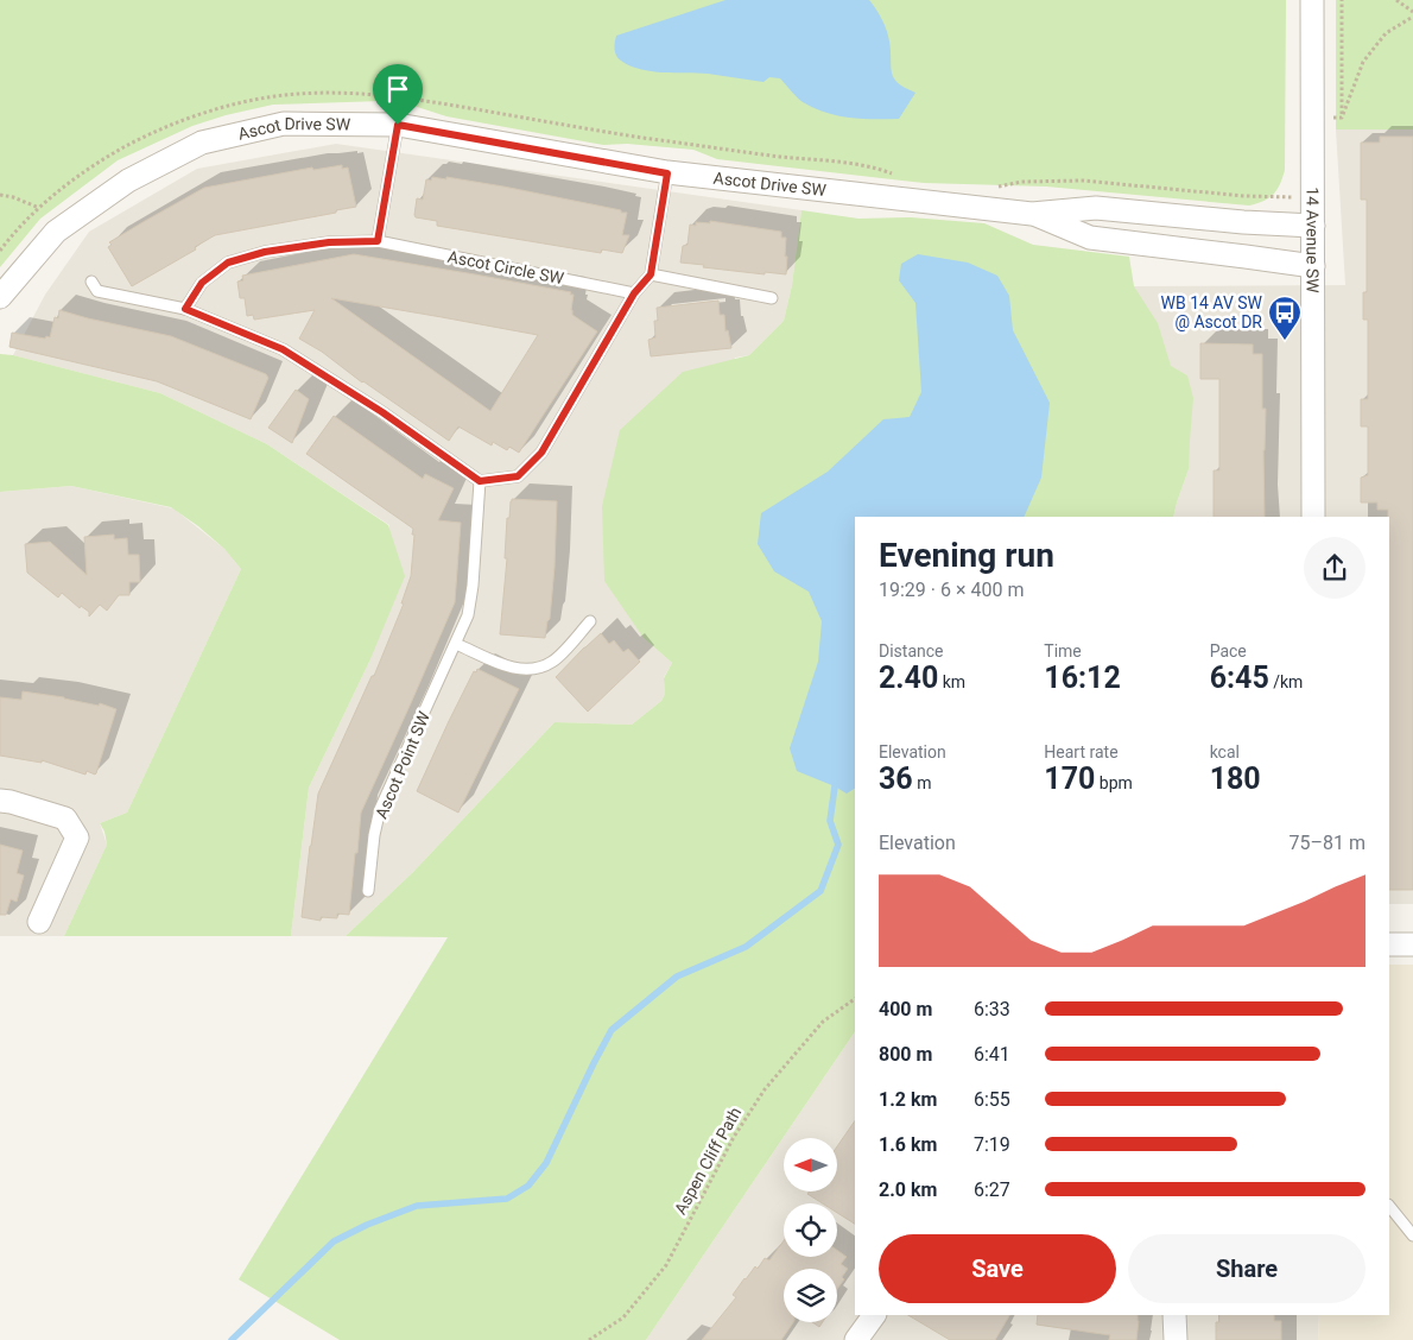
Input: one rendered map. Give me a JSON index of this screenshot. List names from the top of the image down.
{
  "streets": {
    "street": ["Ascot Drive SW", "14 Avenue SW"],
    "lane": ["Ascot Circle SW", "Ascot Point SW"],
    "path": ["Aspen Cliff Path"]
  },
  "crossings": [
    ["Ascot Drive SW", "14 Avenue SW"]
  ],
  "places": {
    "bus stop": ["WB 14 AV SW @ Ascot DR"]
  },
  "north": "left",
  "page": {
    "heading": ["Evening run", "19:29 · 6 × 400 m"],
    "stats": [
      ["Distance", "2.40 km"],
      ["Time", "16:12"],
      ["Pace", "6:45 /km"],
      ["Elevation", "36 m"],
      ["Heart rate", "170 bpm"],
      ["kcal", "180"]
    ],
    "chart": ["Elevation", "75–81 m"],
    "list": [
      {
        "name": "400 m",
        "note": "6:33"
      },
      {
        "name": "800 m",
        "note": "6:41"
      },
      {
        "name": "1.2 km",
        "note": "6:55"
      },
      {
        "name": "1.6 km",
        "note": "7:19"
      },
      {
        "name": "2.0 km",
        "note": "6:27"
      }
    ],
    "buttons": ["Save", "Share"]
  }
}
